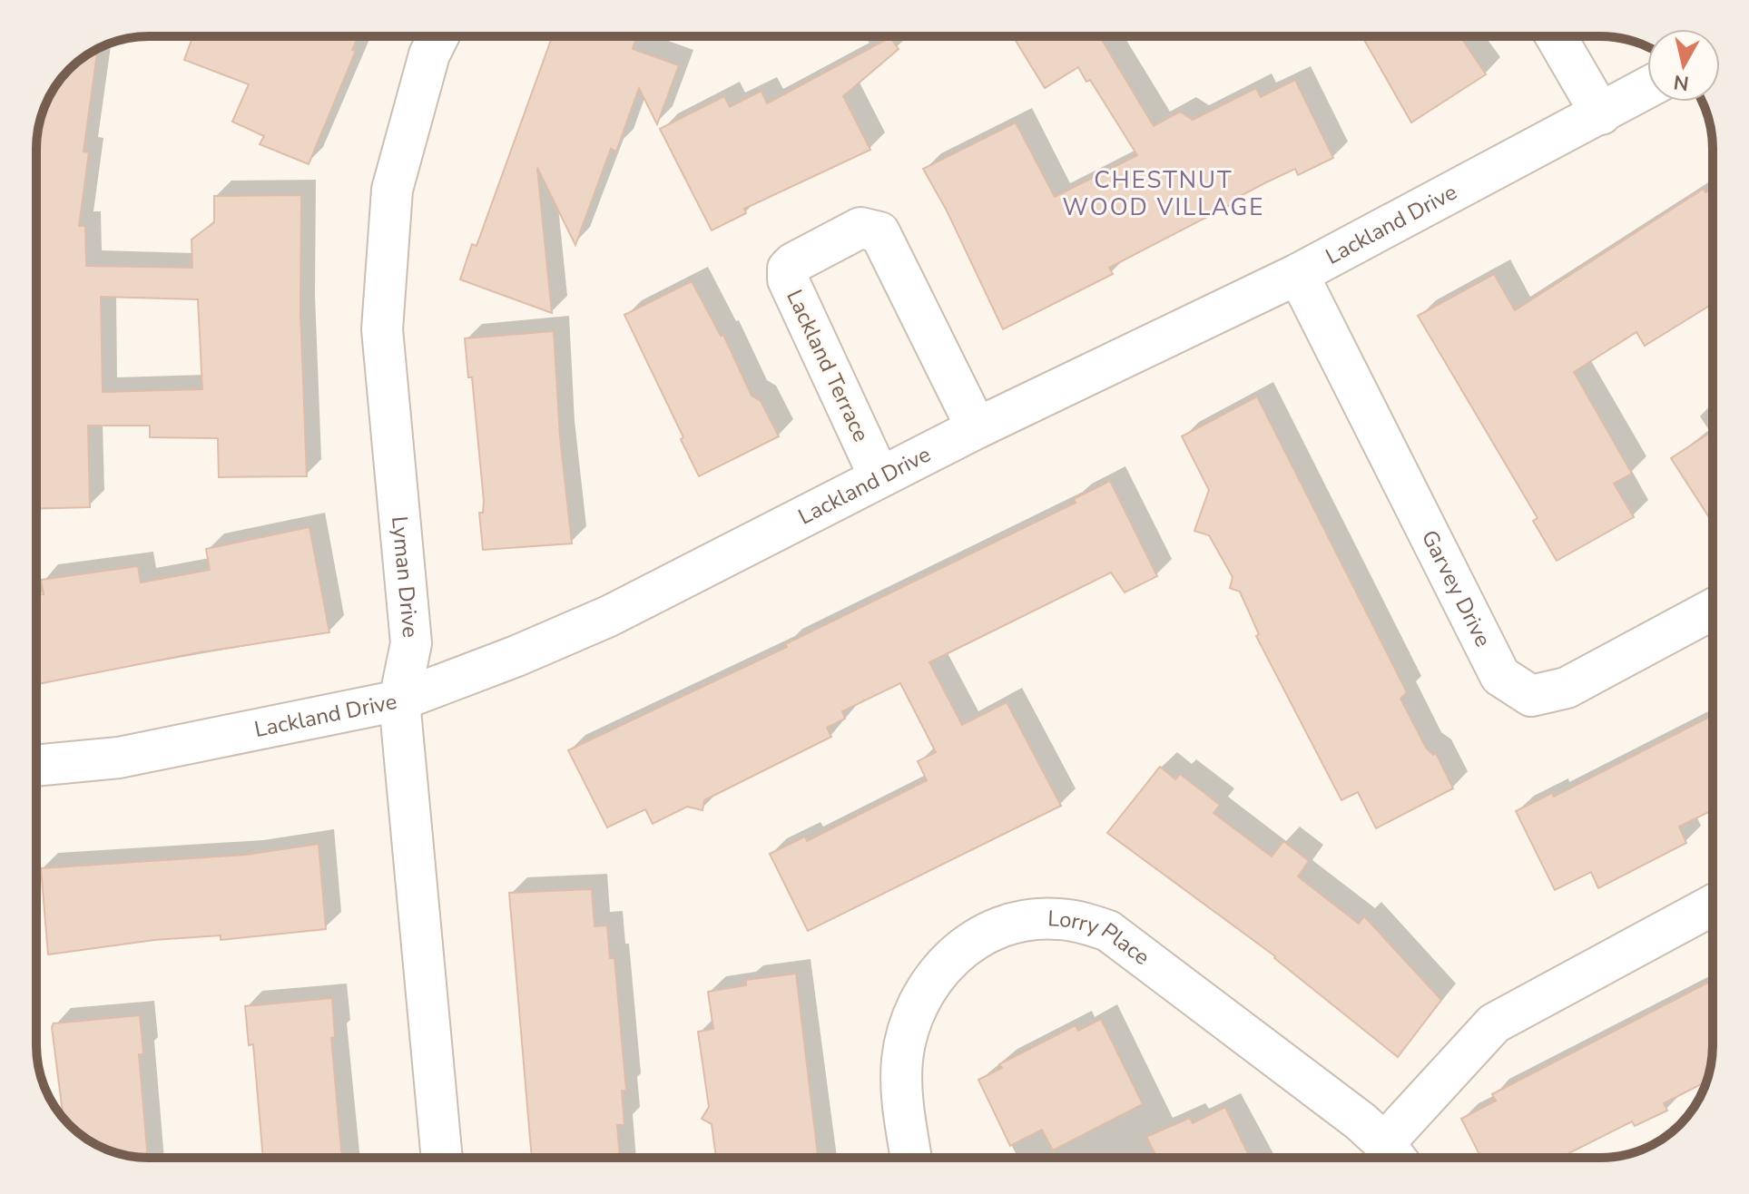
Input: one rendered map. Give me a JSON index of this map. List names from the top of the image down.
{
  "streets": {
    "street": [
      "Lackland Drive",
      "Lackland Terrace",
      "Lyman Drive",
      "Garvey Drive",
      "Lorry Place"
    ]
  },
  "crossings": [
    ["Lackland Drive", "Lackland Terrace"],
    ["Lackland Drive", "Lyman Drive"],
    ["Lackland Drive", "Garvey Drive"]
  ],
  "districts": ["CHESTNUT WOOD VILLAGE"],
  "north": "bottom"
}
